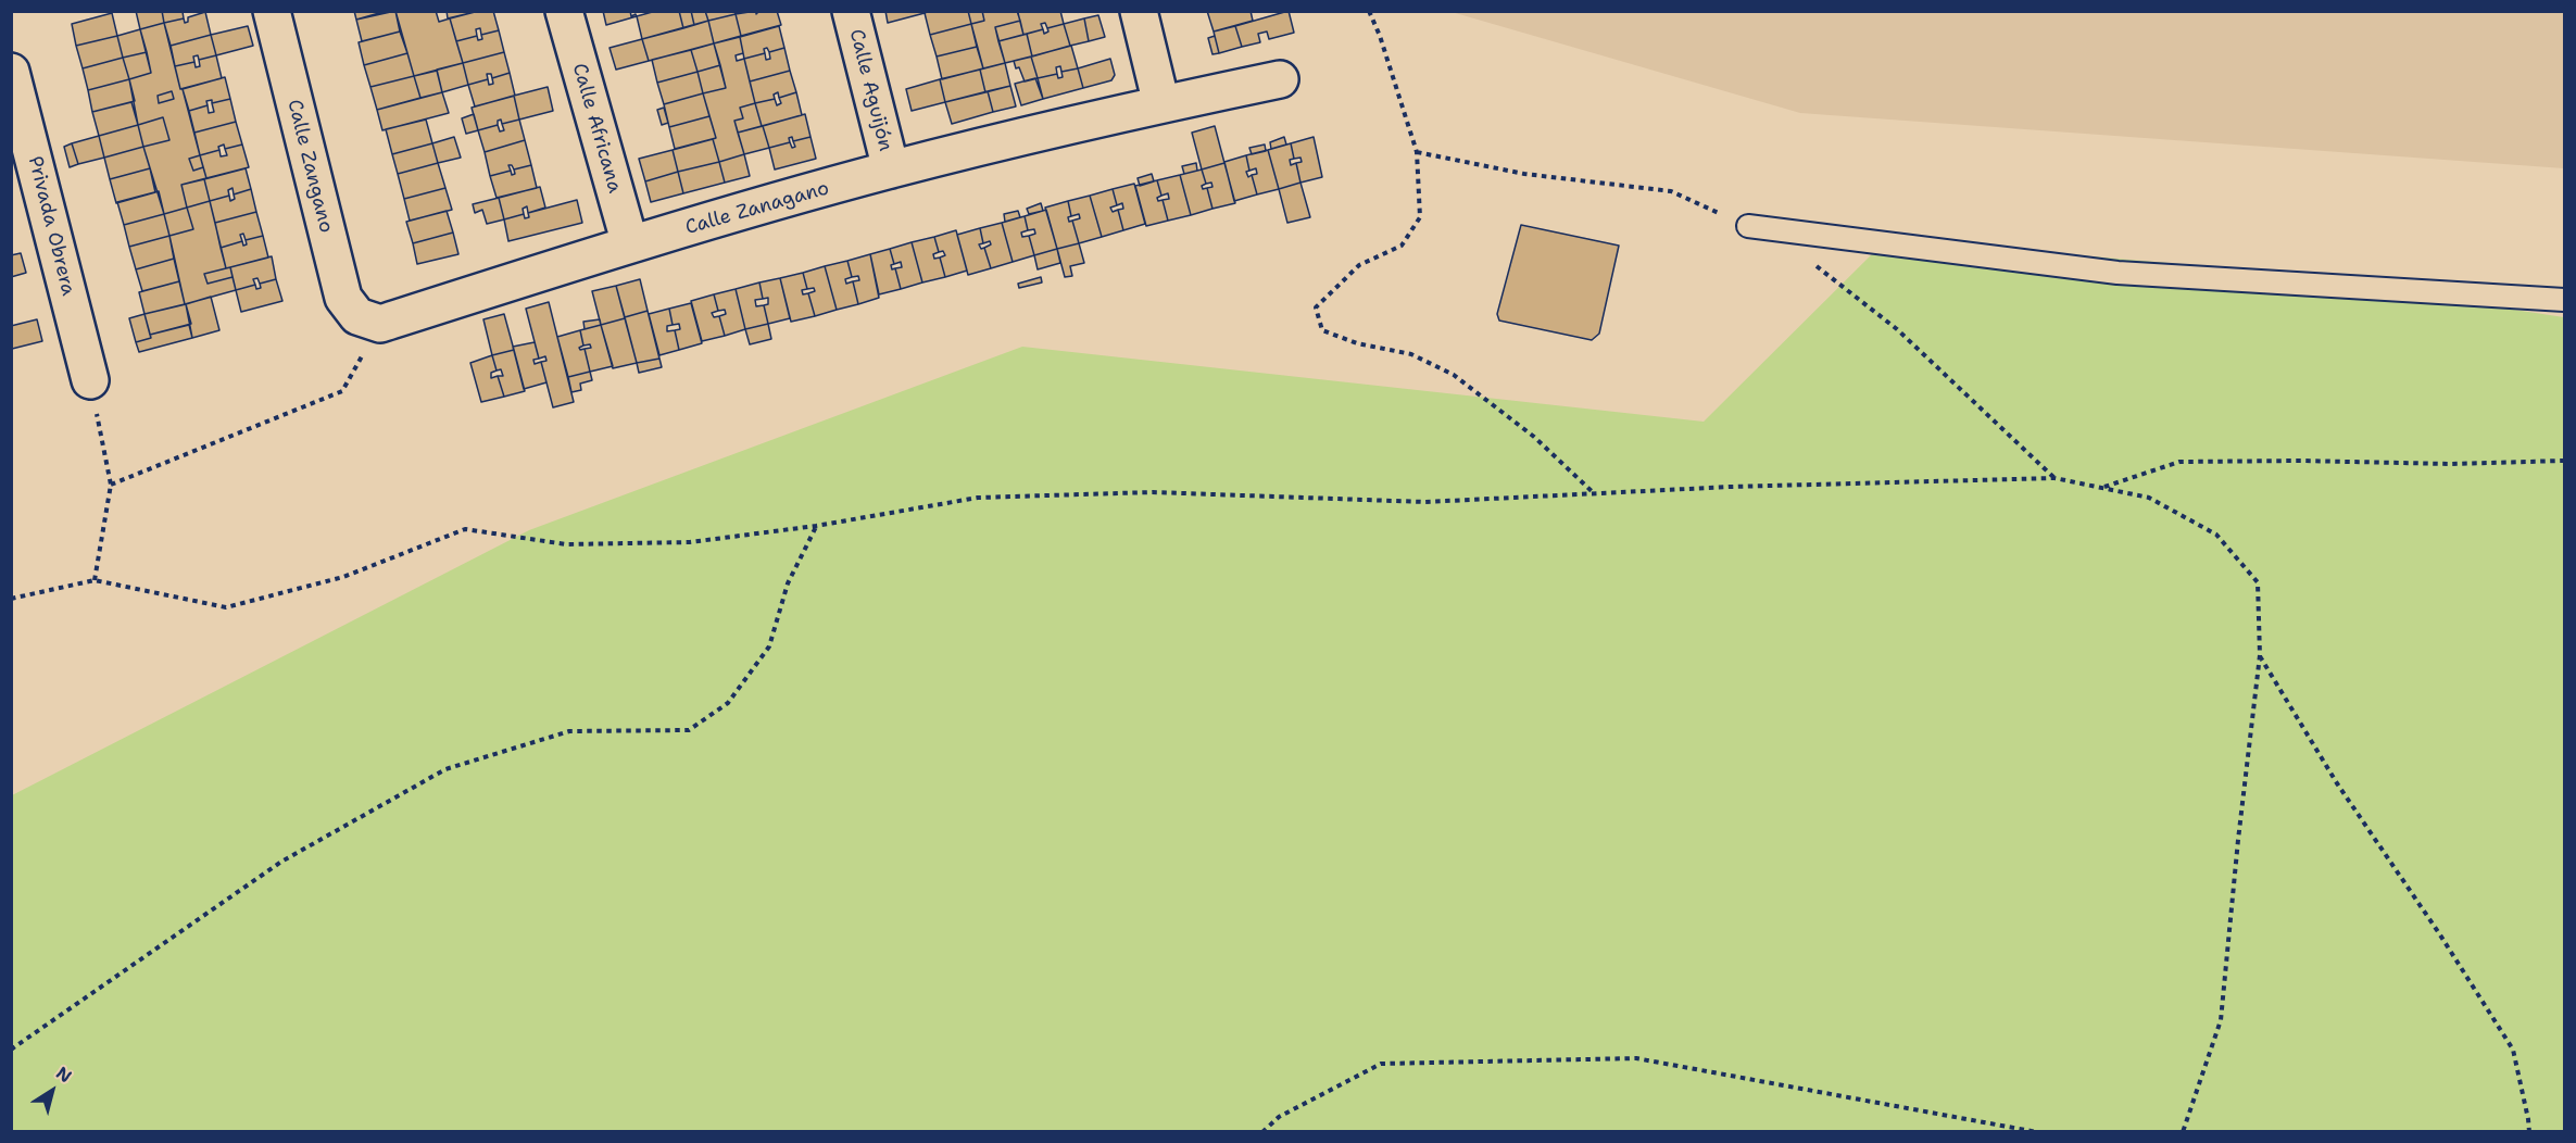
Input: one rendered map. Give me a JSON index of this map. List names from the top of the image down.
{
  "streets": {
    "street": [
      "Calle Aguijón",
      "Calle Africana",
      "Calle Zangano",
      "Calle Zanagano",
      "Privada Obrera"
    ]
  },
  "crossings": [
    ["Calle Aguijón", "Calle Zanagano"],
    ["Calle Africana", "Calle Zanagano"],
    ["Calle Zangano", "Calle Zanagano"]
  ],
  "north": "top right"
}
